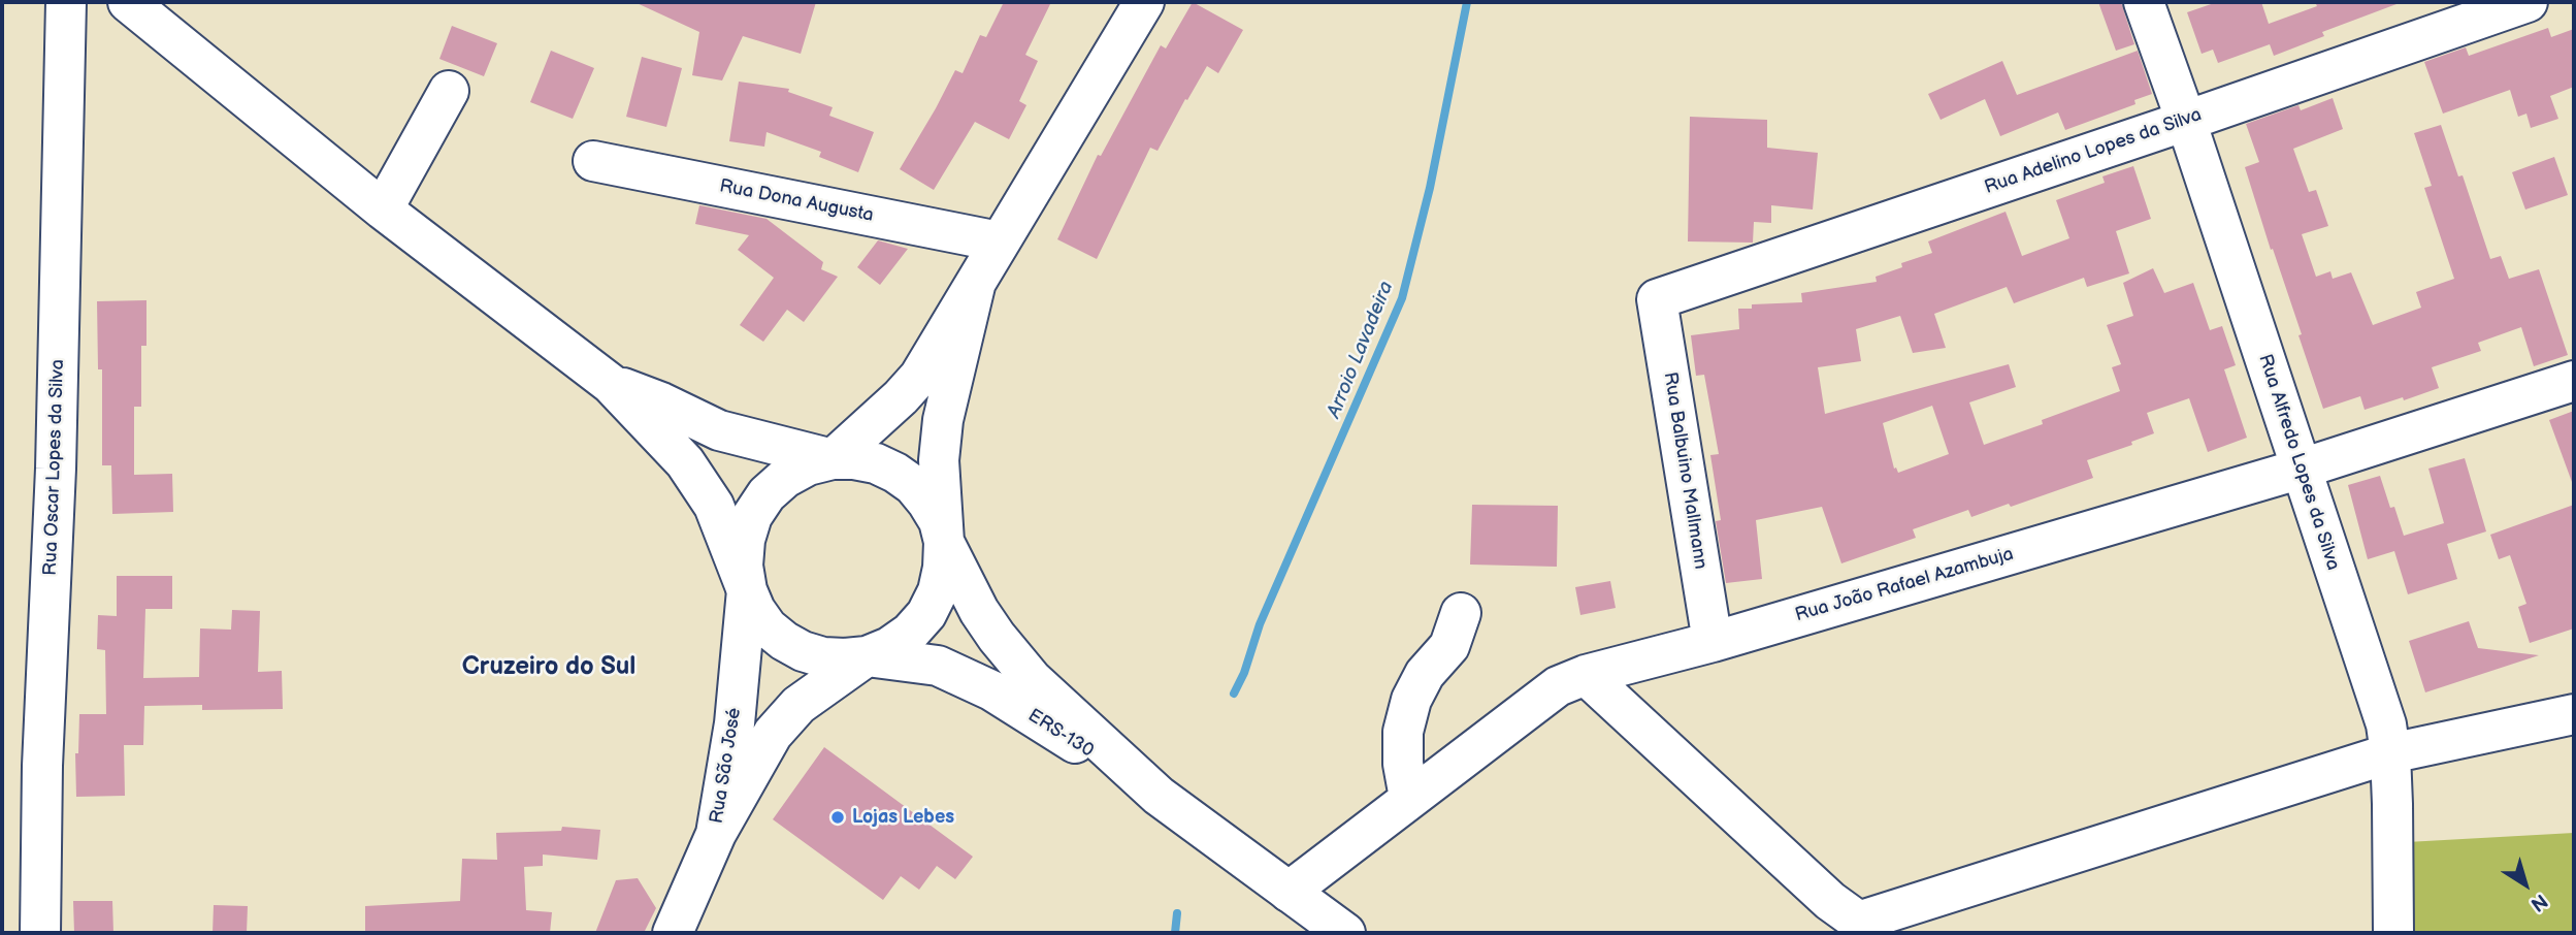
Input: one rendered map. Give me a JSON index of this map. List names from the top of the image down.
{
  "streets": {
    "street": [
      "Rua Adelino Lopes da Silva",
      "Rua Dona Augusta",
      "Rua Alfredo Lopes da Silva",
      "Rua Oscar Lopes da Silva",
      "Rua Balbuino Mallmann",
      "Rua João Rafael Azambuja",
      "ERS-130",
      "Rua São José"
    ]
  },
  "crossings": [
    ["Rua Adelino Lopes da Silva", "Rua Alfredo Lopes da Silva"],
    ["Rua Adelino Lopes da Silva", "Rua Balbuino Mallmann"],
    ["Rua Alfredo Lopes da Silva", "Rua João Rafael Azambuja"],
    ["Rua Balbuino Mallmann", "Rua João Rafael Azambuja"],
    ["ERS-130", "Rua São José"]
  ],
  "districts": ["Cruzeiro do Sul"],
  "water": ["Arroio Lavadeira"],
  "places": ["Lojas Lebes"],
  "north": "bottom right"
}
